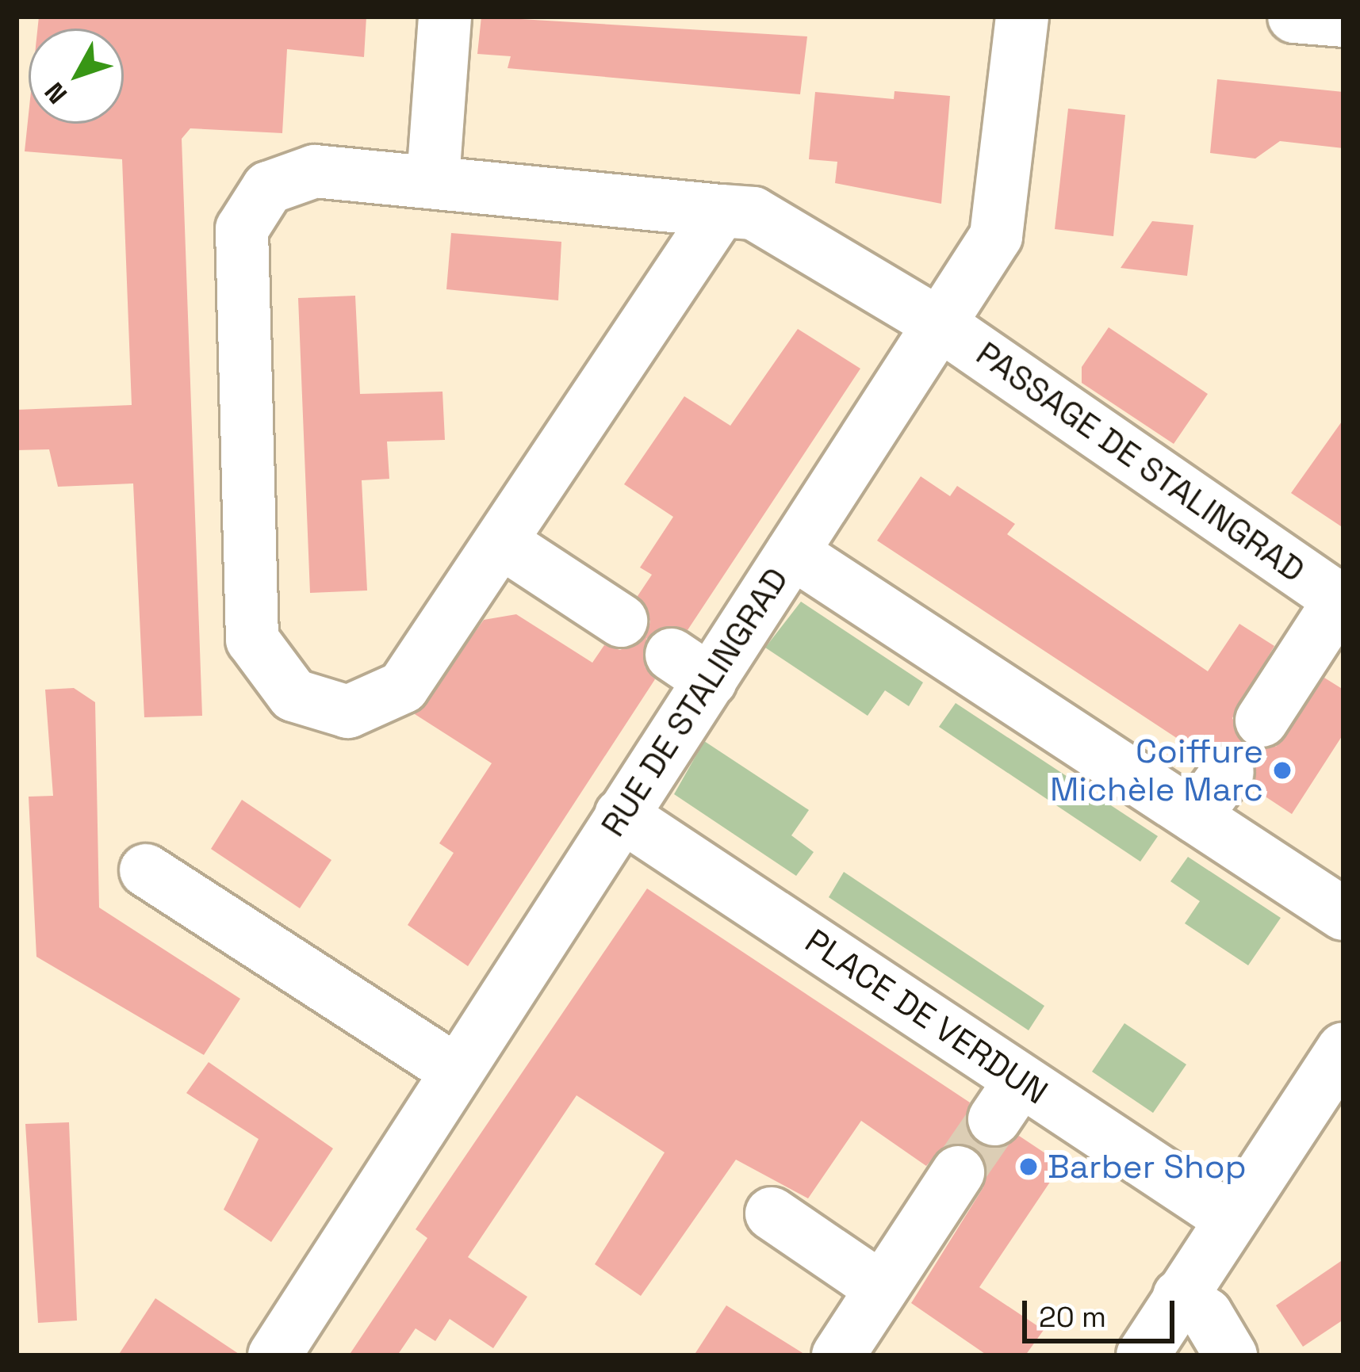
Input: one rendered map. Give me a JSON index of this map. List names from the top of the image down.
{
  "streets": {
    "street": ["PASSAGE DE STALINGRAD", "RUE DE STALINGRAD", "PLACE DE VERDUN"]
  },
  "crossings": [
    ["PASSAGE DE STALINGRAD", "RUE DE STALINGRAD"],
    ["RUE DE STALINGRAD", "PLACE DE VERDUN"]
  ],
  "places": ["Coiffure Michèle Marc", "Barber Shop"],
  "scale_bar": "20 m",
  "north": "bottom left"
}
